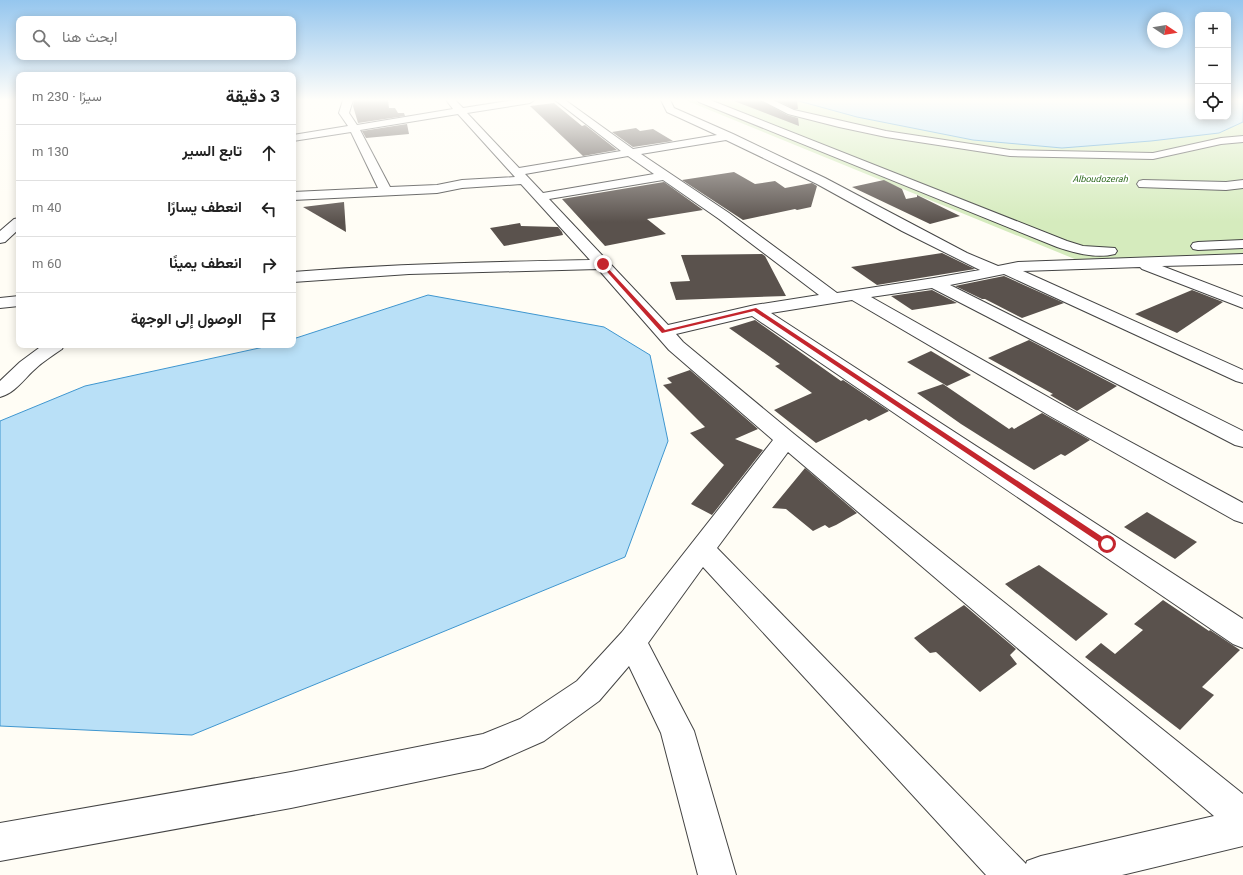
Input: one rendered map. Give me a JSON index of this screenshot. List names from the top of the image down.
{
  "parks": ["Alboudozerah"],
  "north": "right",
  "page": {
    "map_buttons": ["+", "−"],
    "search": "ابحث هنا",
    "heading": ["3 دقيقة", "سيرًا · 230 m"],
    "list": [
      ["تابع السير", "130 m"],
      ["انعطف يسارًا", "40 m"],
      ["انعطف يمينًا", "60 m"],
      "الوصول إلى الوجهة"
    ]
  }
}
